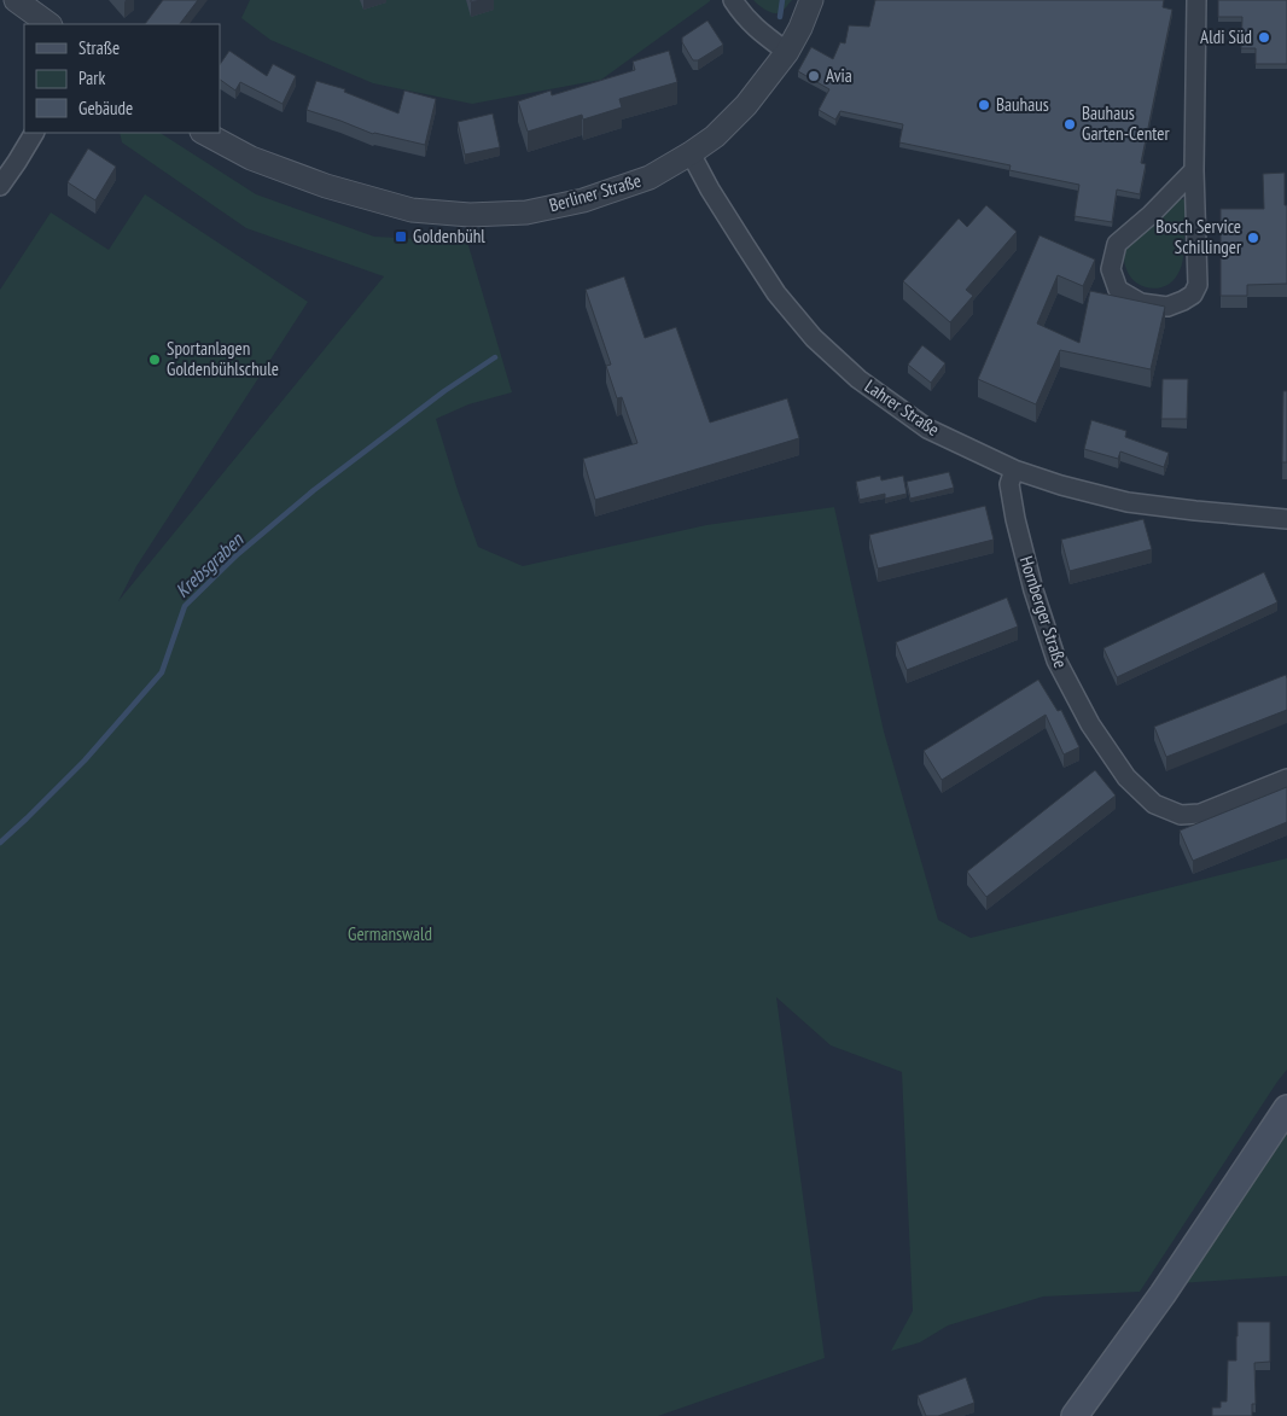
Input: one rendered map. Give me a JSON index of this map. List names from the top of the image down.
{
  "streets": {
    "street": ["Berliner Straße", "Lahrer Straße", "Hornberger Straße"]
  },
  "crossings": [
    ["Berliner Straße", "Lahrer Straße"],
    ["Lahrer Straße", "Hornberger Straße"]
  ],
  "water": ["Krebsgraben"],
  "parks": ["Germanswald"],
  "places": {
    "other": [
      "Aldi Süd",
      "Avia",
      "Bauhaus",
      "Bauhaus Garten-Center",
      "Bosch Service Schillinger",
      "Sportanlagen Goldenbühlschule"
    ],
    "transit": ["Goldenbühl"]
  },
  "legend": ["Straße", "Park", "Gebäude"]
}
